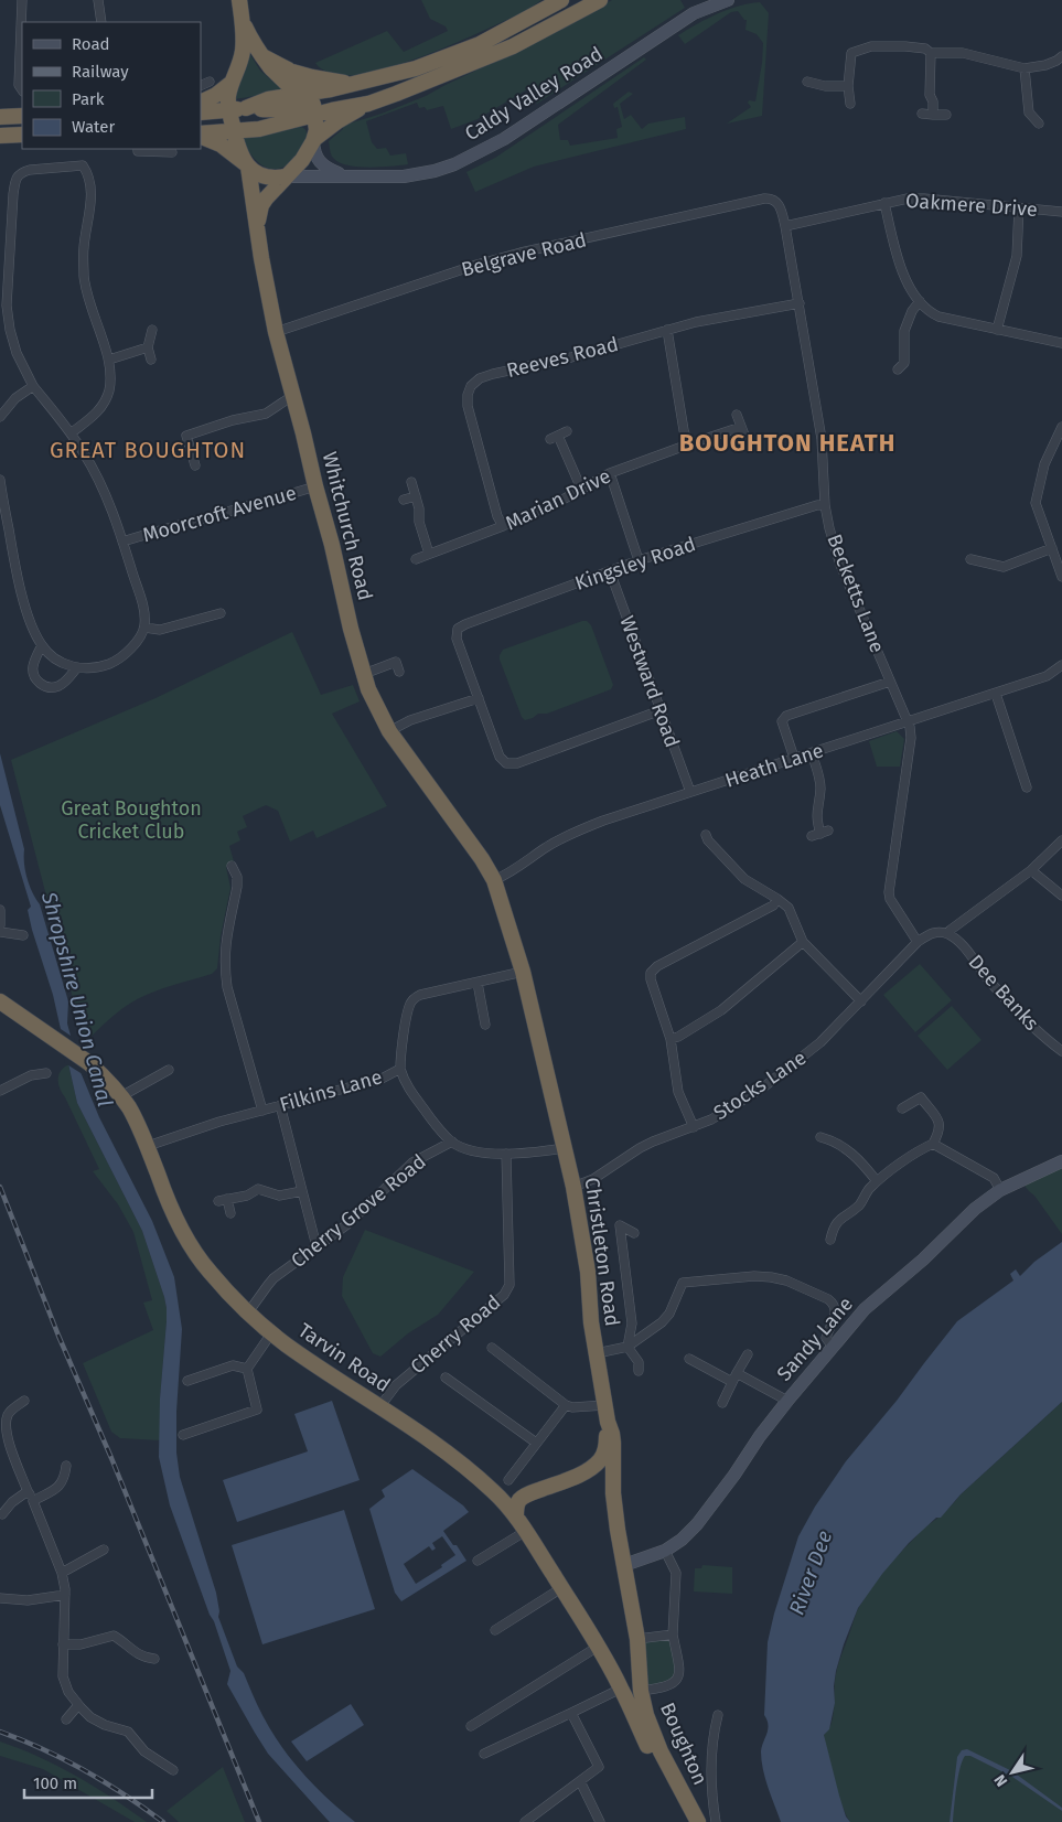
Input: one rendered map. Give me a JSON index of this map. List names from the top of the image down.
{
  "streets": {
    "highway": [
      "Whitchurch Road",
      "Christleton Road",
      "Tarvin Road",
      "Boughton"
    ],
    "main road": ["Caldy Valley Road", "Sandy Lane"],
    "street": [
      "Oakmere Drive",
      "Belgrave Road",
      "Reeves Road",
      "Marian Drive",
      "Moorcroft Avenue",
      "Kingsley Road",
      "Becketts Lane",
      "Westward Road",
      "Heath Lane",
      "Dee Banks",
      "Stocks Lane",
      "Filkins Lane",
      "Cherry Grove Road",
      "Cherry Road"
    ]
  },
  "crossings": [
    ["Caldy Valley Road", "Whitchurch Road"],
    ["Oakmere Drive", "Becketts Lane"],
    ["Belgrave Road", "Whitchurch Road"],
    ["Belgrave Road", "Becketts Lane"],
    ["Reeves Road", "Marian Drive"],
    ["Reeves Road", "Becketts Lane"],
    ["Moorcroft Avenue", "Whitchurch Road"],
    ["Whitchurch Road", "Christleton Road"],
    ["Kingsley Road", "Becketts Lane"],
    ["Kingsley Road", "Westward Road"],
    ["Becketts Lane", "Heath Lane"],
    ["Becketts Lane", "Stocks Lane"],
    ["Westward Road", "Heath Lane"],
    ["Heath Lane", "Christleton Road"],
    ["Stocks Lane", "Christleton Road"],
    ["Filkins Lane", "Christleton Road"],
    ["Filkins Lane", "Tarvin Road"],
    ["Cherry Grove Road", "Tarvin Road"],
    ["Christleton Road", "Sandy Lane"],
    ["Christleton Road", "Boughton"],
    ["Cherry Road", "Tarvin Road"],
    ["Tarvin Road", "Boughton"]
  ],
  "districts": ["BOUGHTON HEATH", "GREAT BOUGHTON"],
  "water": ["Shropshire Union Canal", "River Dee"],
  "parks": ["Great Boughton Cricket Club"],
  "legend": [
    "Road",
    "Railway",
    "Park",
    "Water"
  ],
  "scale_bar": "100 m",
  "north": "bottom left"
}
